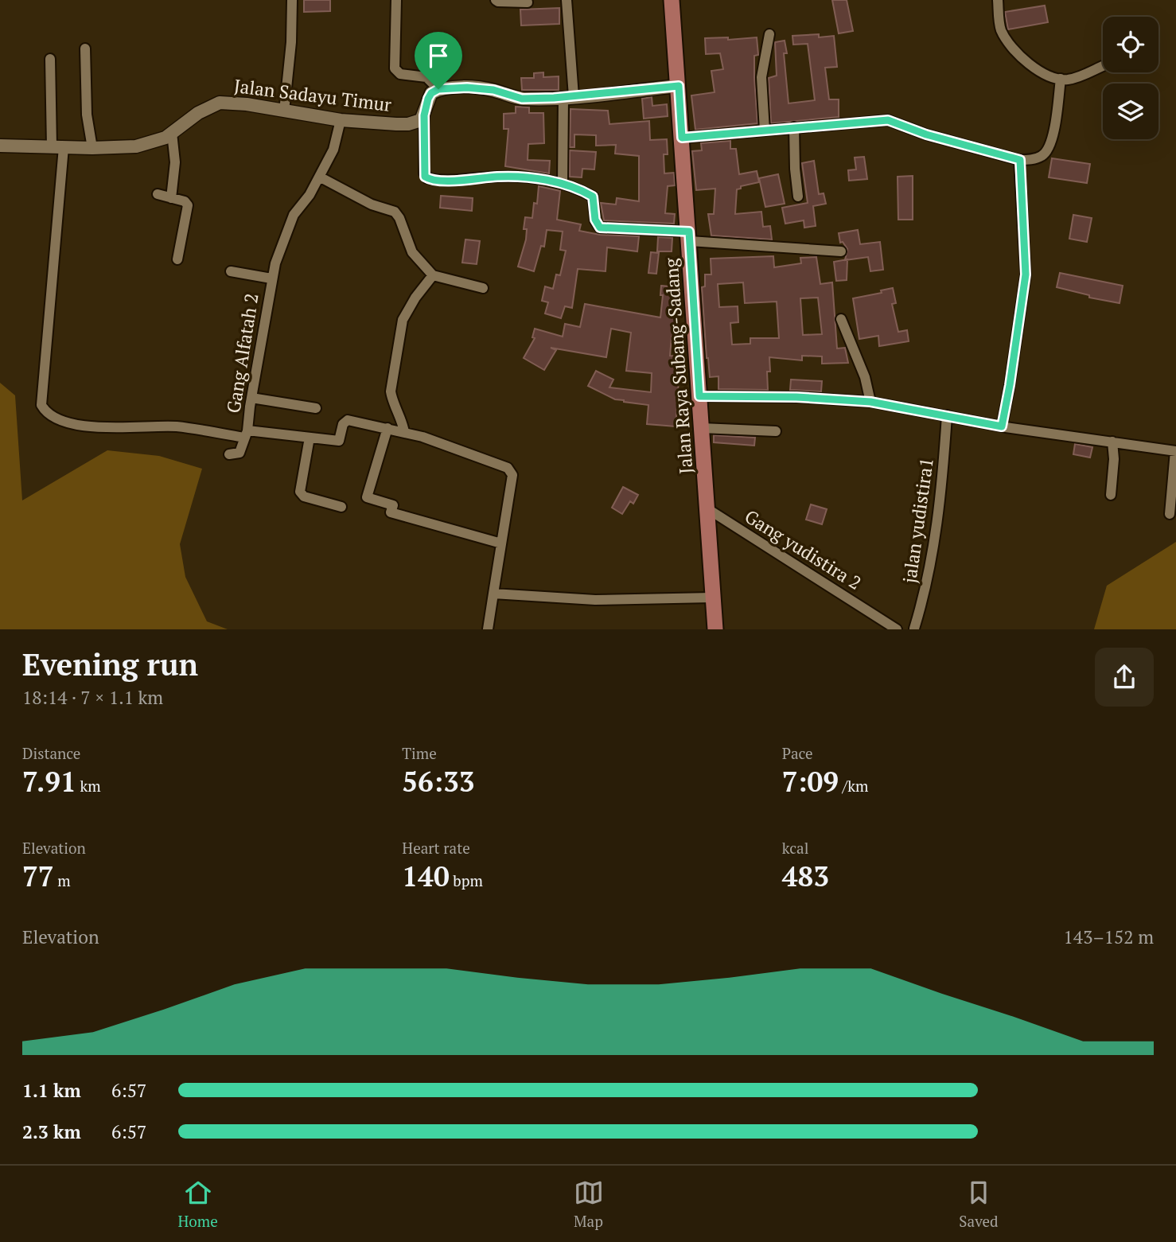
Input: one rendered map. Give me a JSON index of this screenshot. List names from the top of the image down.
{
  "streets": {
    "main road": ["Jalan Raya Subang-Sadang"],
    "street": [
      "Jalan Sadayu Timur",
      "Gang Alfatah 2",
      "jalan yudistira1",
      "Gang yudistira 2"
    ]
  },
  "crossings": [
    ["Jalan Sadayu Timur", "Gang Alfatah 2"],
    ["Jalan Raya Subang-Sadang", "Gang yudistira 2"]
  ],
  "page": {
    "heading": ["Evening run", "18:14 · 7 × 1.1 km"],
    "stats": [
      ["Distance", "7.91 km"],
      ["Time", "56:33"],
      ["Pace", "7:09 /km"],
      ["Elevation", "77 m"],
      ["Heart rate", "140 bpm"],
      ["kcal", "483"]
    ],
    "chart": ["Elevation", "143–152 m"],
    "list": [
      {
        "name": "1.1 km",
        "note": "6:57"
      },
      {
        "name": "2.3 km",
        "note": "6:57"
      }
    ],
    "tabs": ["Home", "Map", "Saved"]
  }
}
